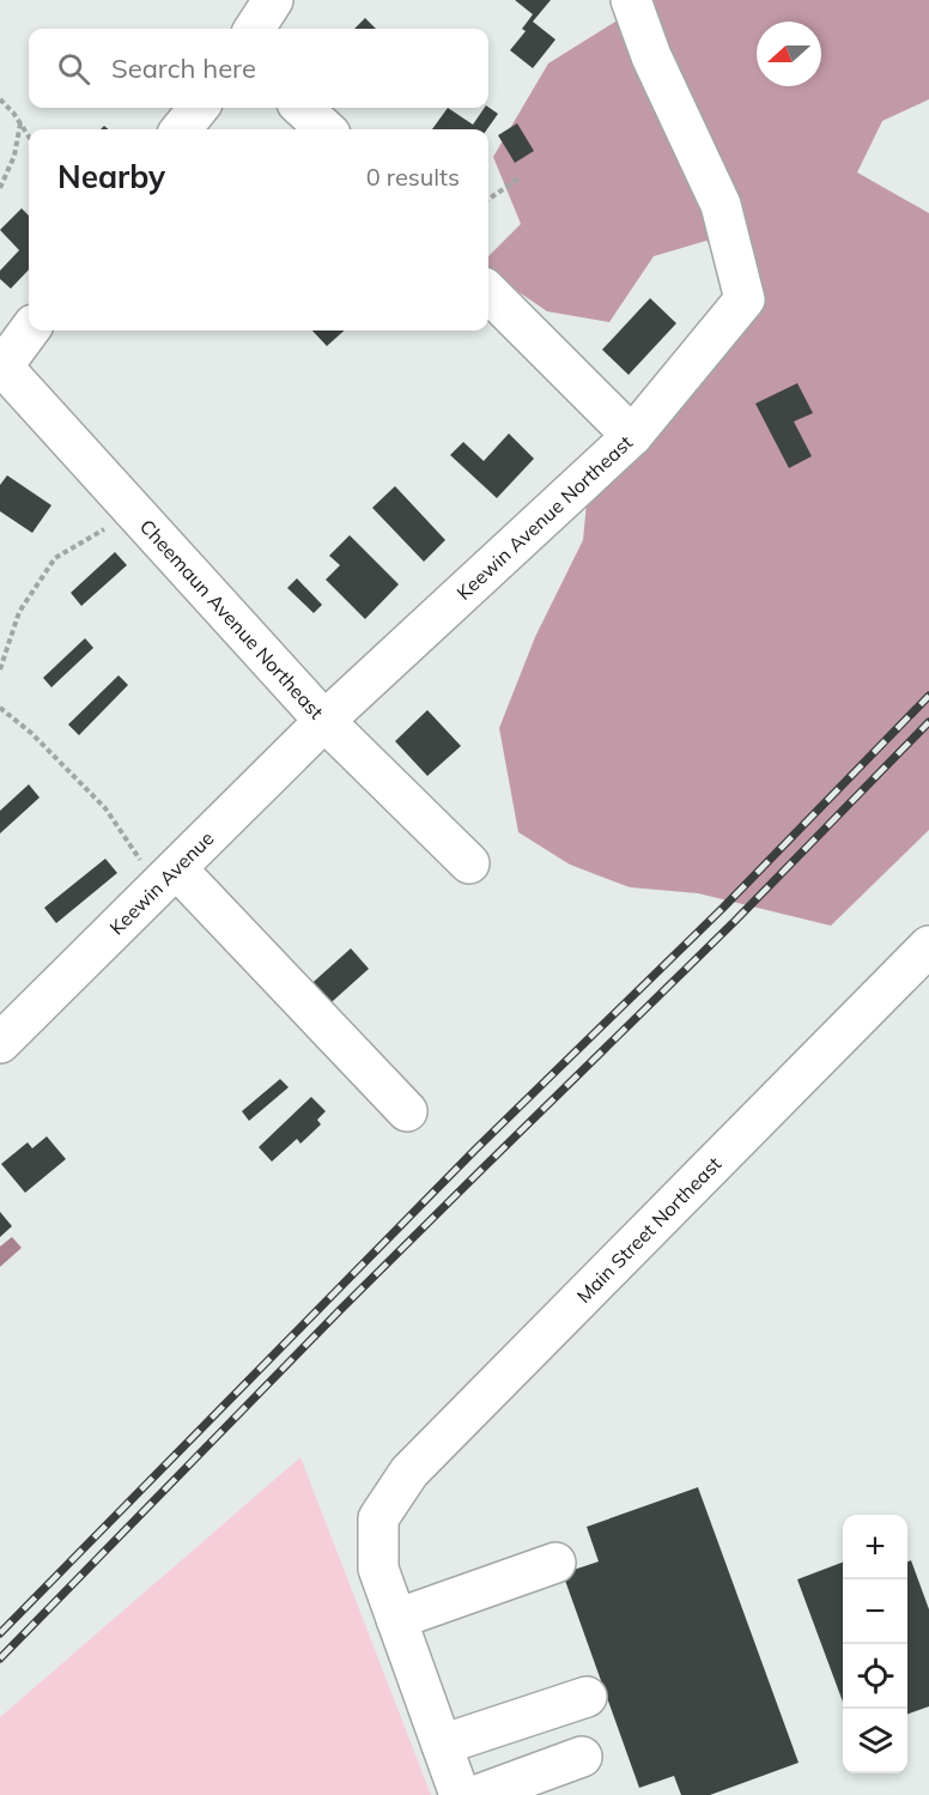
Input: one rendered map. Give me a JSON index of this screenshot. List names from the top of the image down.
{
  "streets": {
    "street": [
      "Keewin Avenue Northeast",
      "Cheemaun Avenue Northeast",
      "Keewin Avenue",
      "Main Street Northeast"
    ]
  },
  "crossings": [
    ["Keewin Avenue Northeast", "Cheemaun Avenue Northeast"],
    ["Keewin Avenue Northeast", "Keewin Avenue"],
    ["Cheemaun Avenue Northeast", "Keewin Avenue"]
  ],
  "north": "left",
  "page": {
    "search": "Search here",
    "heading": ["Nearby", "0 results"],
    "map_buttons": ["+", "−"]
  }
}
